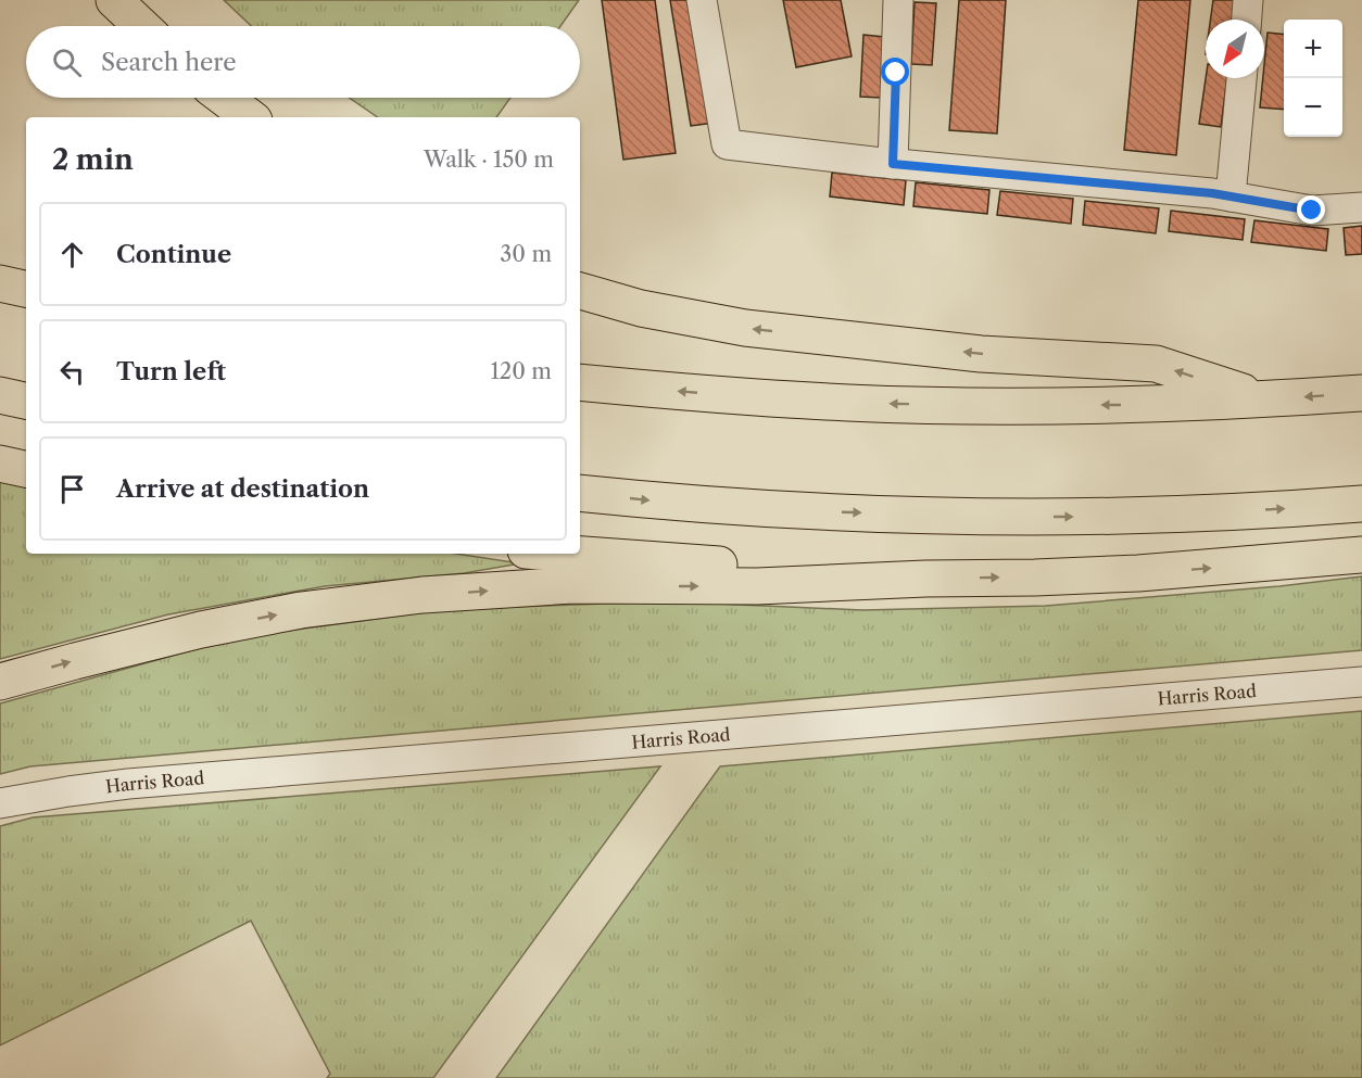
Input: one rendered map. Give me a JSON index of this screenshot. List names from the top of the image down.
{
  "streets": {
    "street": ["Harris Road"]
  },
  "north": "bottom left",
  "page": {
    "map_buttons": ["+", "−"],
    "search": "Search here",
    "heading": ["2 min", "Walk · 150 m"],
    "list": [
      ["Continue", "30 m"],
      ["Turn left", "120 m"],
      "Arrive at destination"
    ]
  }
}
